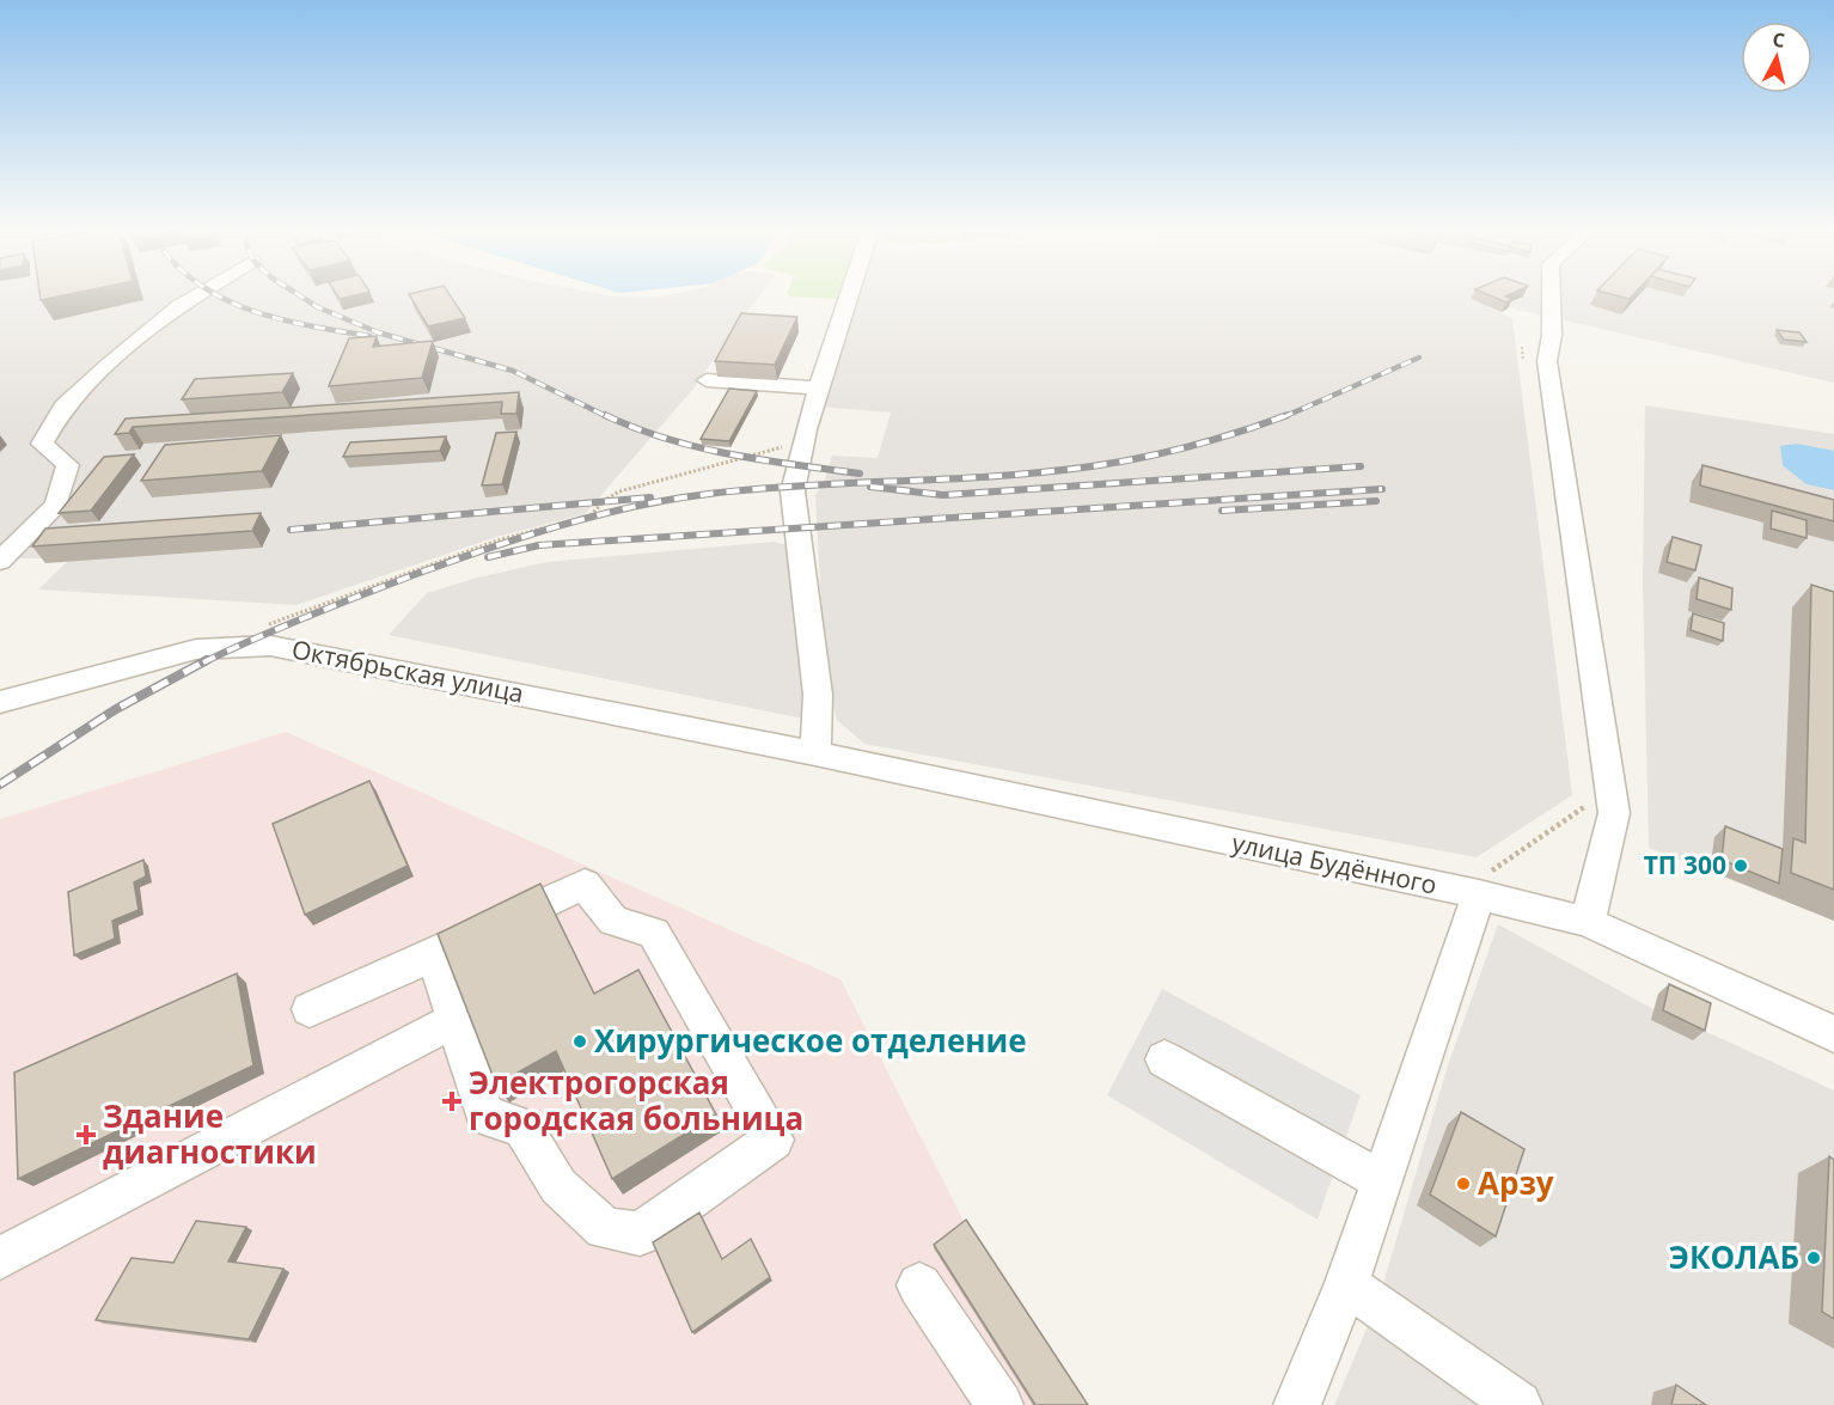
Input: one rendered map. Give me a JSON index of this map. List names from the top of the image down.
{
  "streets": {
    "street": ["Октябрьская улица", "улица Будённого"]
  },
  "crossings": [
    ["Октябрьская улица", "улица Будённого"]
  ],
  "places": {
    "other": [
      "ТП 300",
      "Хирургическое отделение",
      "Арзу",
      "ЭКОЛАБ"
    ],
    "health": ["Электрогорская городская больница", "Здание диагностики"]
  },
  "north": "top"
}
